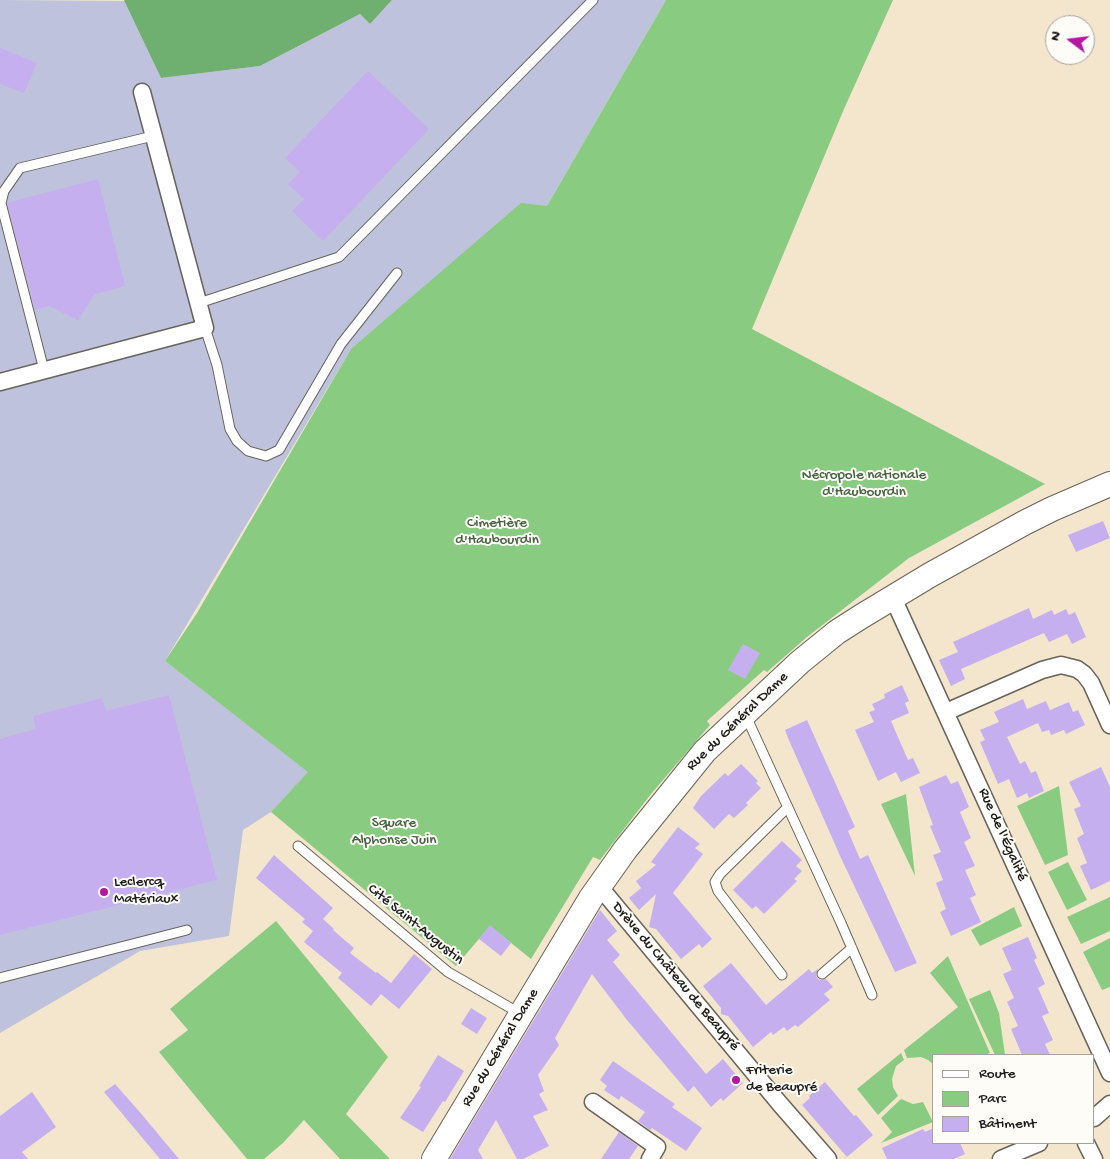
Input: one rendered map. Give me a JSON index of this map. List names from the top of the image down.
{
  "streets": {
    "street": ["Rue du Général Dame", "Rue de l'Égalité", "Drève du Château de Beaupré"],
    "lane": ["Cité Saint-Augustin"]
  },
  "crossings": [
    ["Rue du Général Dame", "Rue de l'Égalité"],
    ["Rue du Général Dame", "Cité Saint-Augustin"],
    ["Rue du Général Dame", "Drève du Château de Beaupré"]
  ],
  "parks": ["Nécropole nationale d'Haubourdin", "Cimetière d'Haubourdin", "Square Alphonse Juin"],
  "places": ["Leclercq Matériaux", "Friterie de Beaupré"],
  "legend": ["Route", "Parc", "Bâtiment"],
  "north": "left"
}
